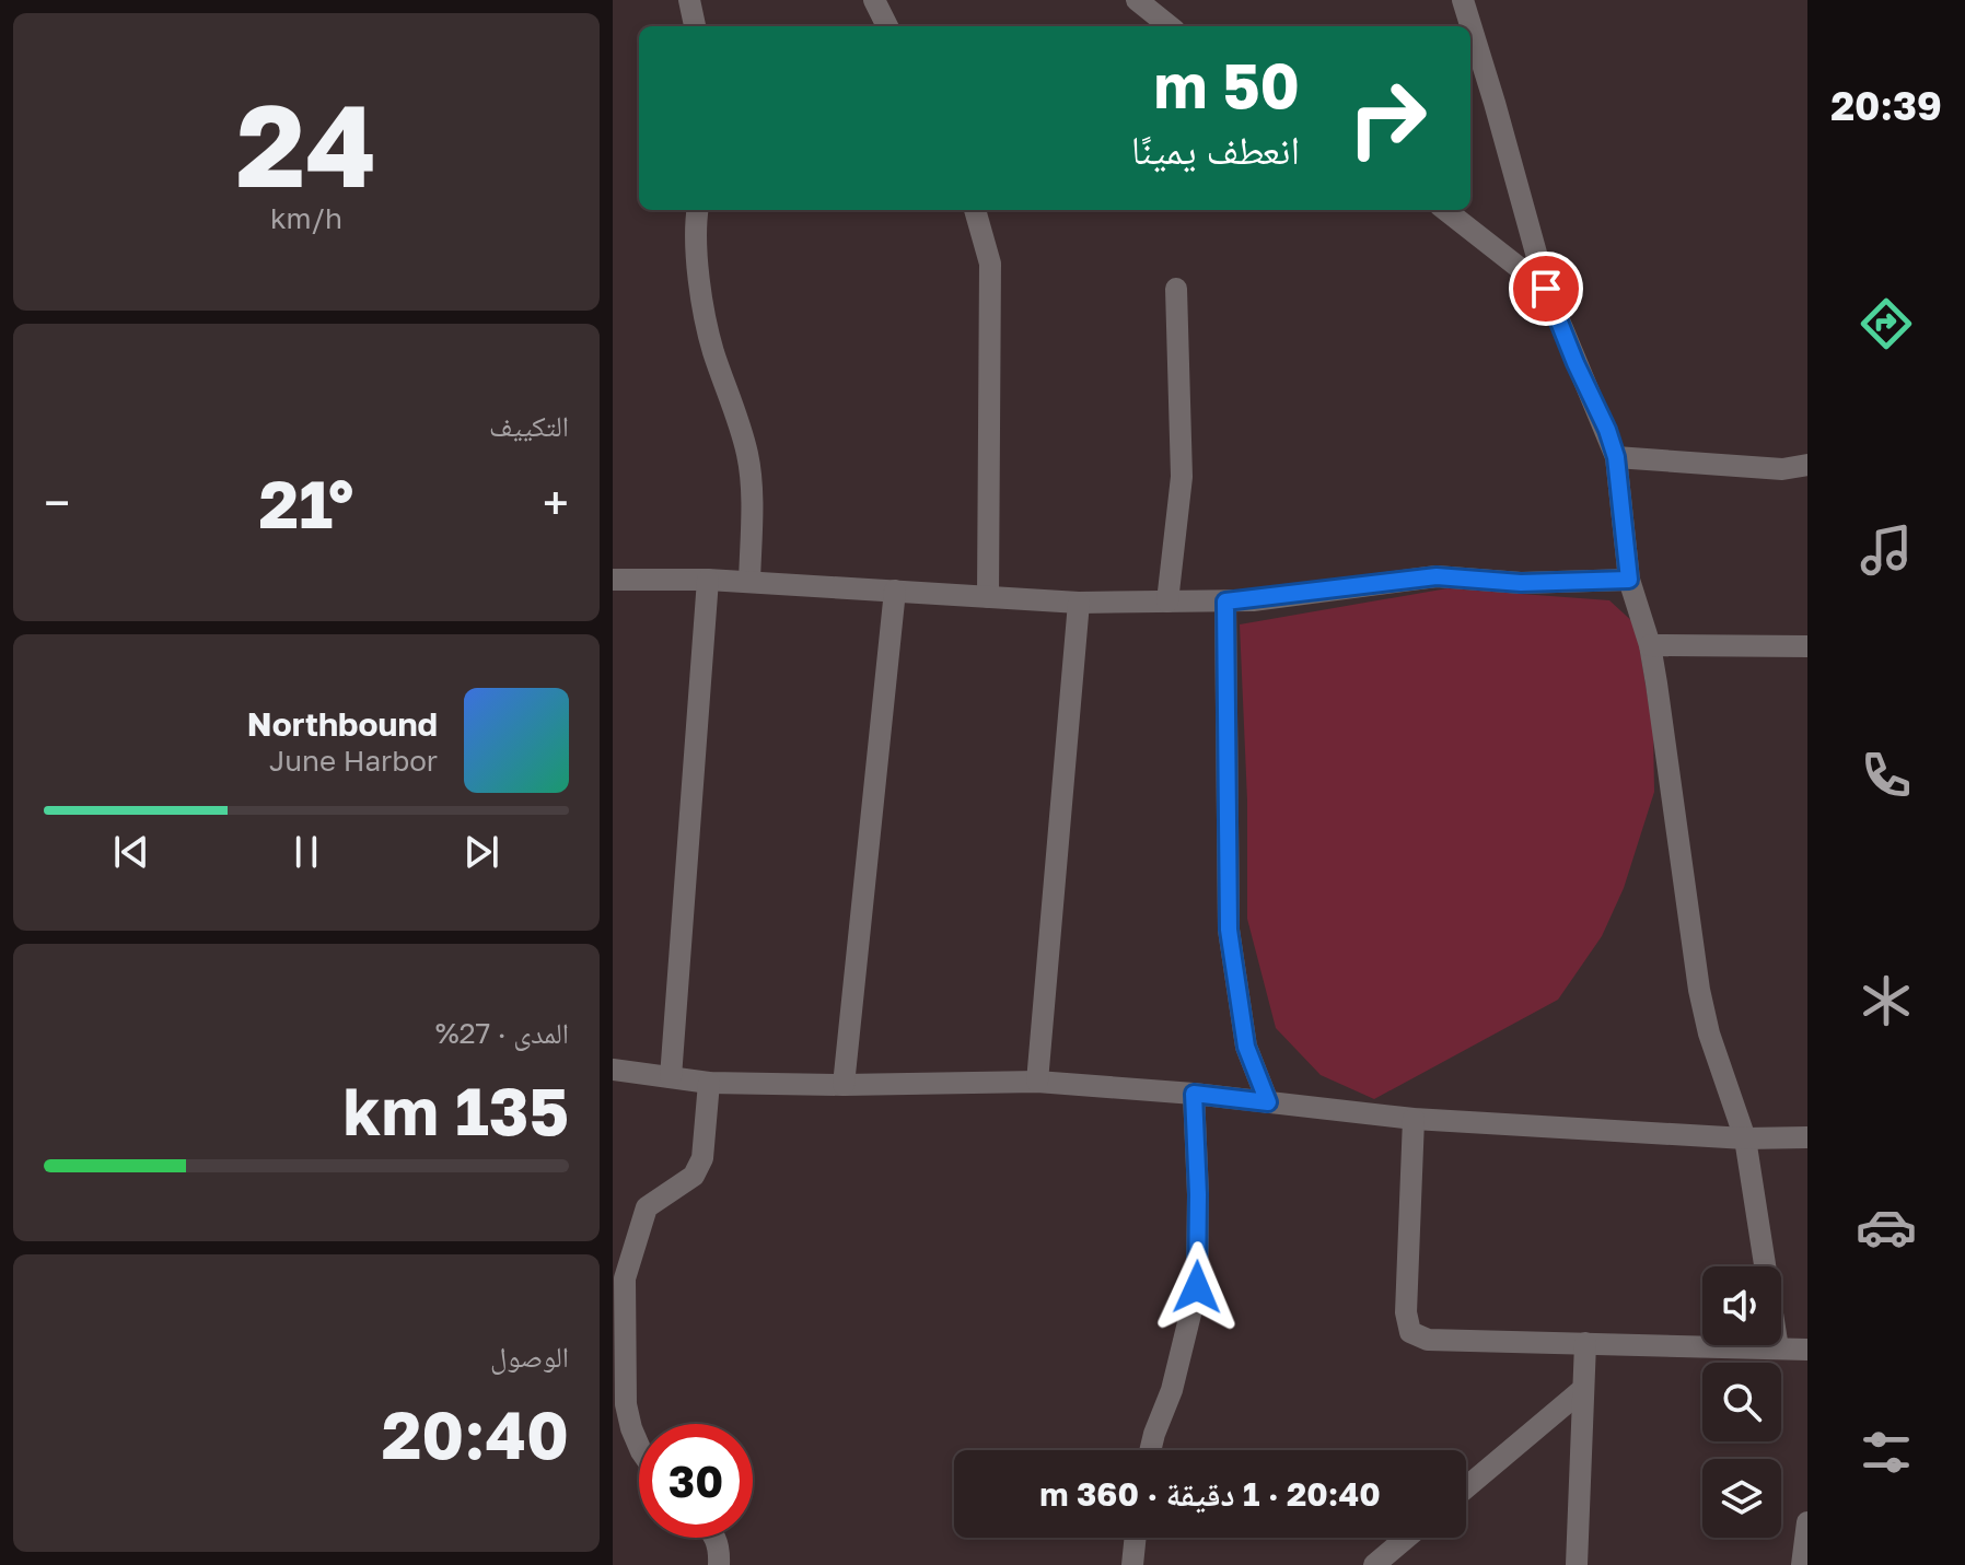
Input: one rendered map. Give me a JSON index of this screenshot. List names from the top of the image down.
{
  "page": {
    "tabs": "20:39",
    "tile": [
      ["24", "km/h"],
      "التكييف",
      ["المدى · 27%", "135 km"],
      ["الوصول", "20:40"]
    ],
    "turn": ["50 m", "انعطف يمينًا"],
    "heat": ["−", "21°", "+"],
    "song": ["Northbound", "June Harbor"],
    "limit": "30",
    "trip": "20:40 · 1 دقيقة · 360 m"
  }
}
